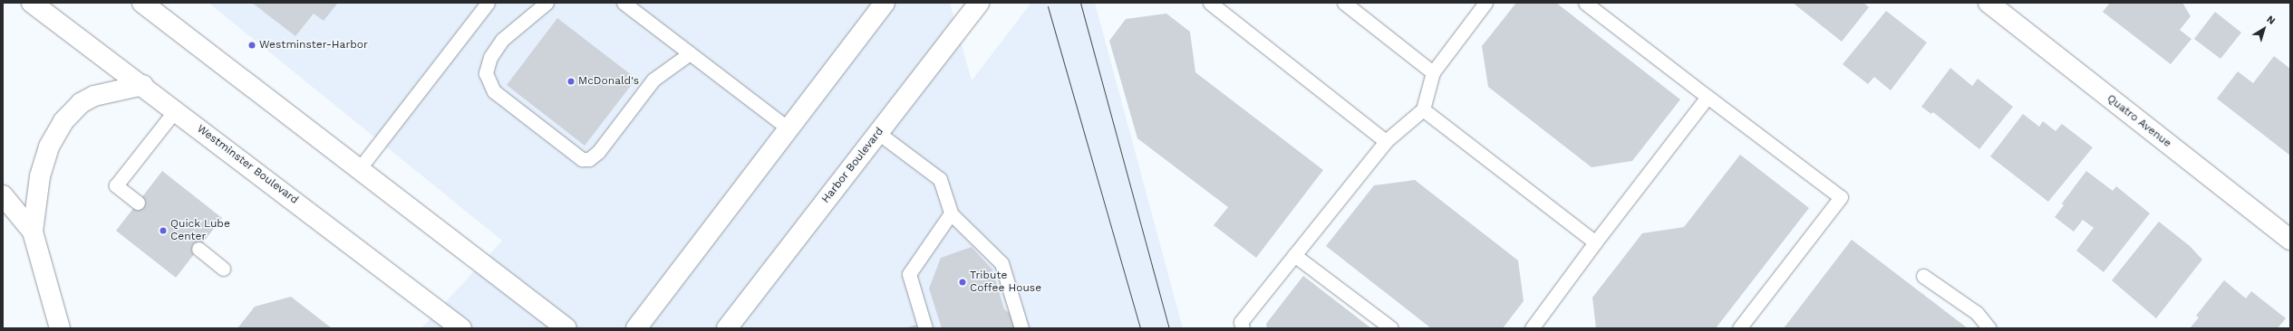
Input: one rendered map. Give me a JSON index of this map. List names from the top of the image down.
{
  "streets": {
    "main road": ["Quatro Avenue", "Westminster Boulevard", "Harbor Boulevard"]
  },
  "places": [
    "Westminster-Harbor",
    "McDonald's",
    "Quick Lube Center",
    "Tribute Coffee House"
  ],
  "north": "top right"
}
